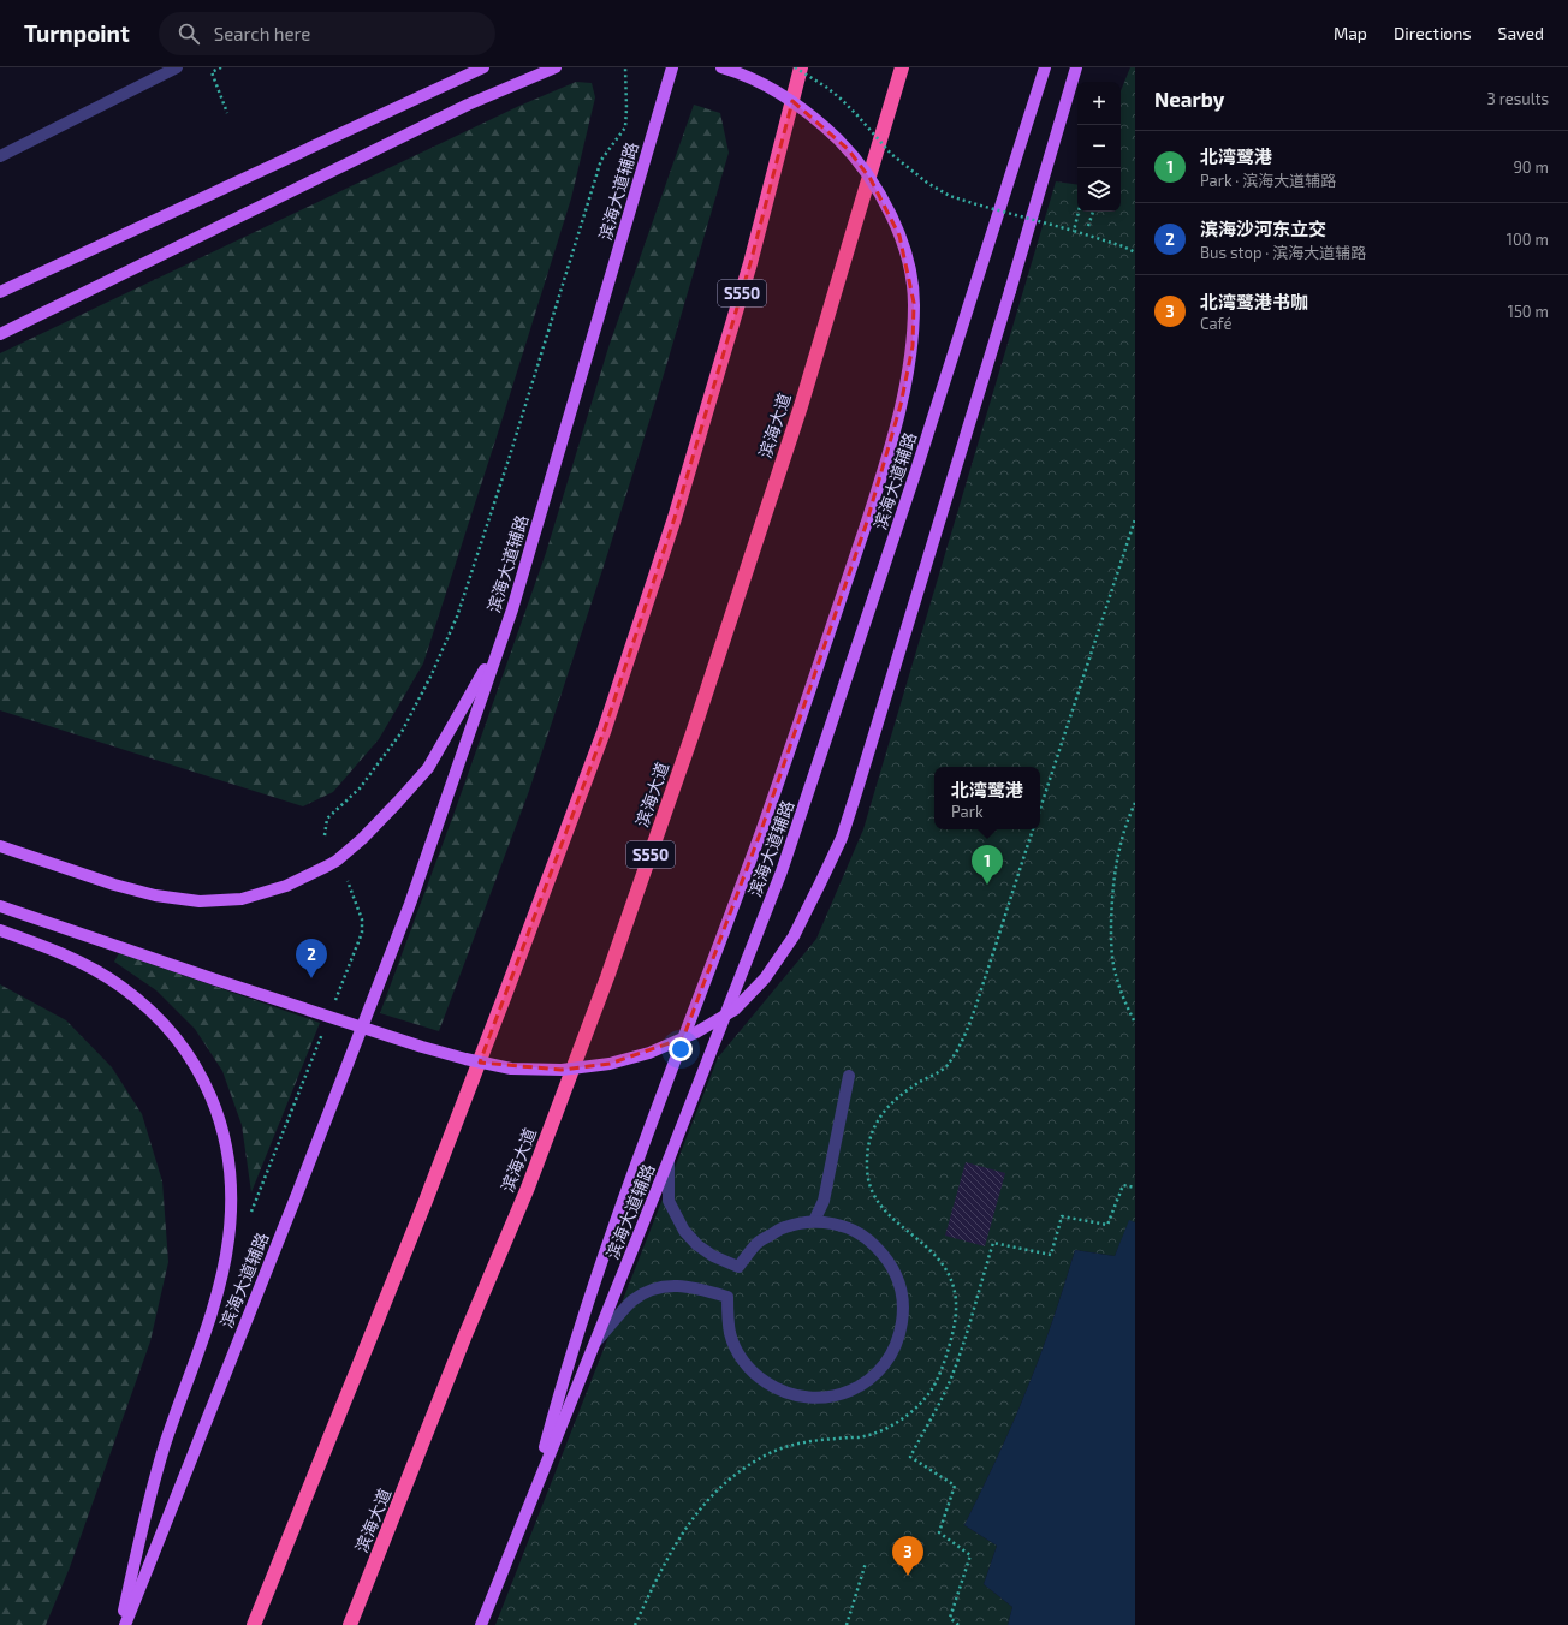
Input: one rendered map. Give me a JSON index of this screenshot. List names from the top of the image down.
{
  "streets": {
    "highway": ["S550", "滨海大道"],
    "main road": ["滨海大道辅路"]
  },
  "page": {
    "header": "Turnpoint",
    "search": "Search here",
    "nav": ["Map", "Directions", "Saved"],
    "heading": ["Nearby", "3 results"],
    "map_buttons": ["+", "−"],
    "list": [
      {
        "mark": "1",
        "name": "北湾鹭港",
        "note": "Park · 滨海大道辅路",
        "value": "90 m"
      },
      {
        "mark": "2",
        "name": "滨海沙河东立交",
        "note": "Bus stop · 滨海大道辅路",
        "value": "100 m"
      },
      {
        "mark": "3",
        "name": "北湾鹭港书咖",
        "note": "Café",
        "value": "150 m"
      }
    ],
    "popup": ["北湾鹭港", "Park"],
    "pins": ["1", "2", "3"]
  }
}
